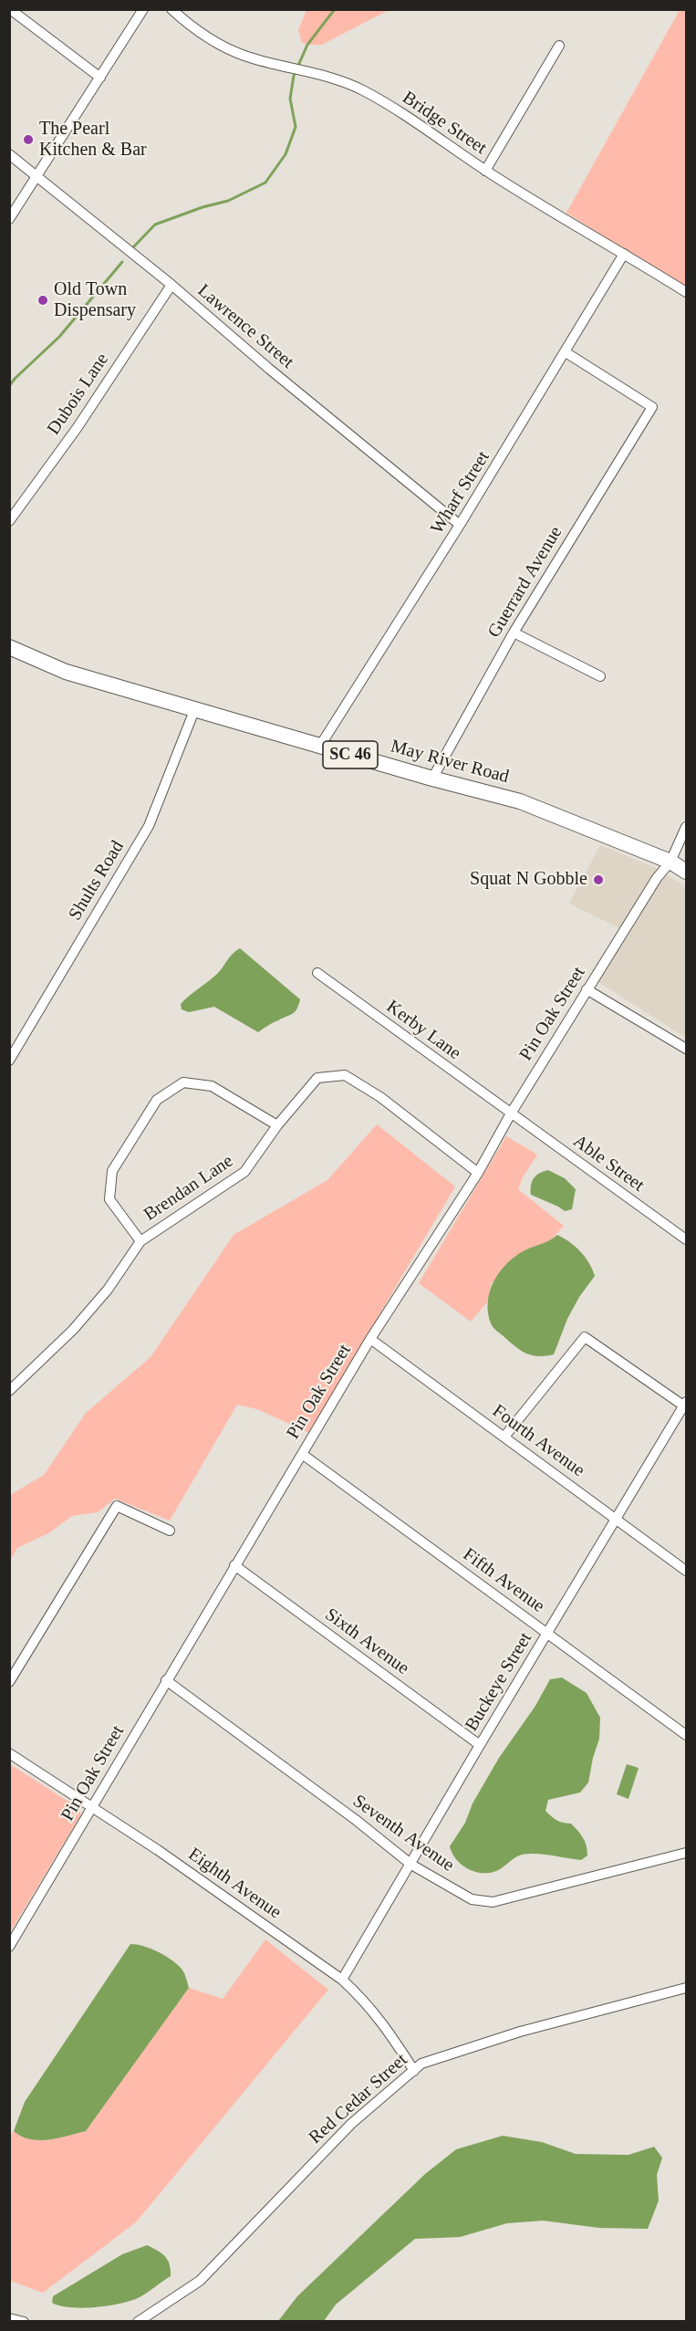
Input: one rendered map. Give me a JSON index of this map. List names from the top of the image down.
{
  "streets": {
    "main road": ["SC 46", "May River Road"],
    "street": [
      "Bridge Street",
      "Lawrence Street",
      "Dubois Lane",
      "Wharf Street",
      "Guerrard Avenue",
      "Shults Road",
      "Pin Oak Street",
      "Kerby Lane",
      "Able Street",
      "Brendan Lane",
      "Fourth Avenue",
      "Fifth Avenue",
      "Sixth Avenue",
      "Buckeye Street",
      "Seventh Avenue",
      "Eighth Avenue",
      "Red Cedar Street"
    ]
  },
  "crossings": [
    ["Bridge Street", "Wharf Street"],
    ["Lawrence Street", "Dubois Lane"],
    ["Lawrence Street", "Wharf Street"],
    ["Wharf Street", "Guerrard Avenue"],
    ["Wharf Street", "May River Road"],
    ["Guerrard Avenue", "May River Road"],
    ["May River Road", "Shults Road"],
    ["May River Road", "Pin Oak Street"],
    ["Pin Oak Street", "Kerby Lane"],
    ["Pin Oak Street", "Able Street"],
    ["Pin Oak Street", "Brendan Lane"],
    ["Pin Oak Street", "Fourth Avenue"],
    ["Pin Oak Street", "Fifth Avenue"],
    ["Pin Oak Street", "Sixth Avenue"],
    ["Pin Oak Street", "Seventh Avenue"],
    ["Pin Oak Street", "Eighth Avenue"],
    ["Kerby Lane", "Able Street"],
    ["Fourth Avenue", "Buckeye Street"],
    ["Fifth Avenue", "Buckeye Street"],
    ["Sixth Avenue", "Buckeye Street"],
    ["Buckeye Street", "Seventh Avenue"],
    ["Buckeye Street", "Eighth Avenue"],
    ["Eighth Avenue", "Red Cedar Street"]
  ],
  "places": ["The Pearl Kitchen & Bar", "Old Town Dispensary", "Squat N Gobble"]
}
